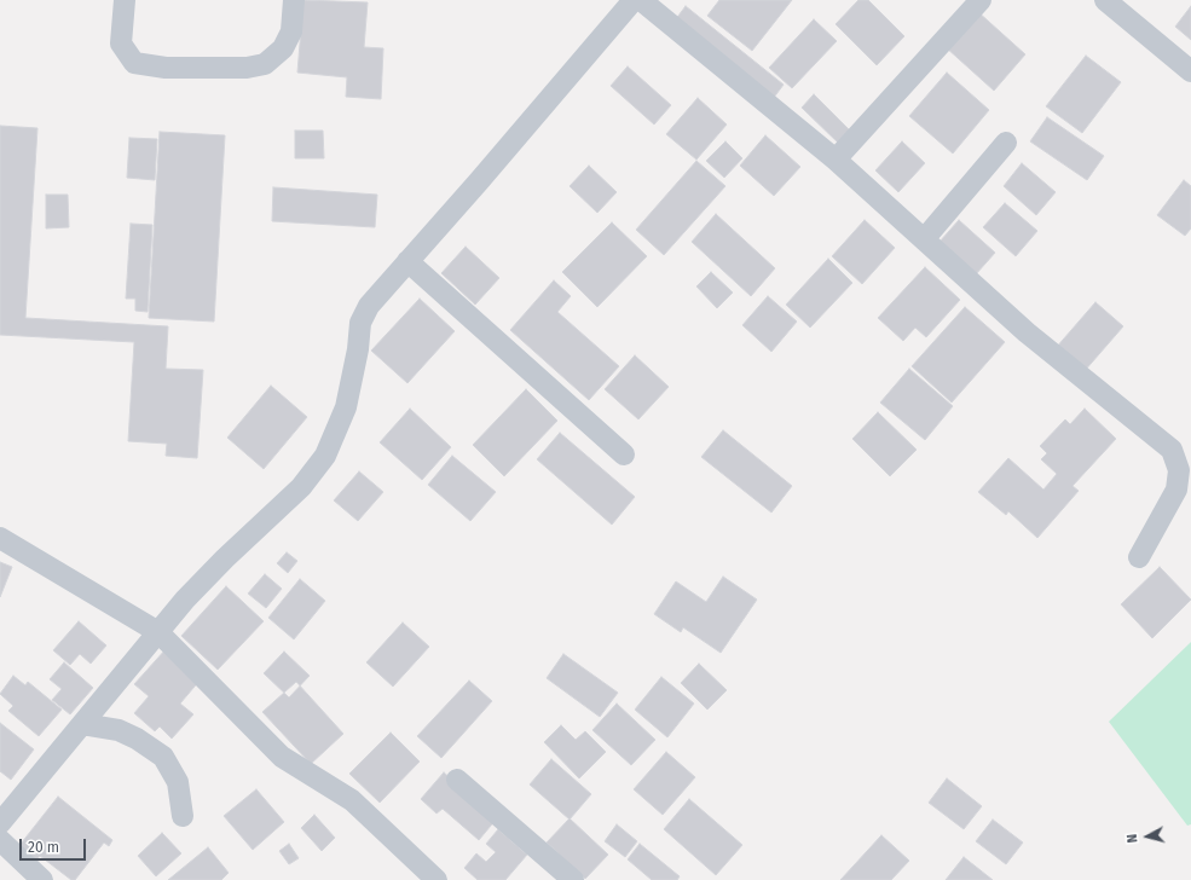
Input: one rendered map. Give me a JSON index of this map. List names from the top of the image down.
{
  "scale_bar": "20 m",
  "north": "left"
}
